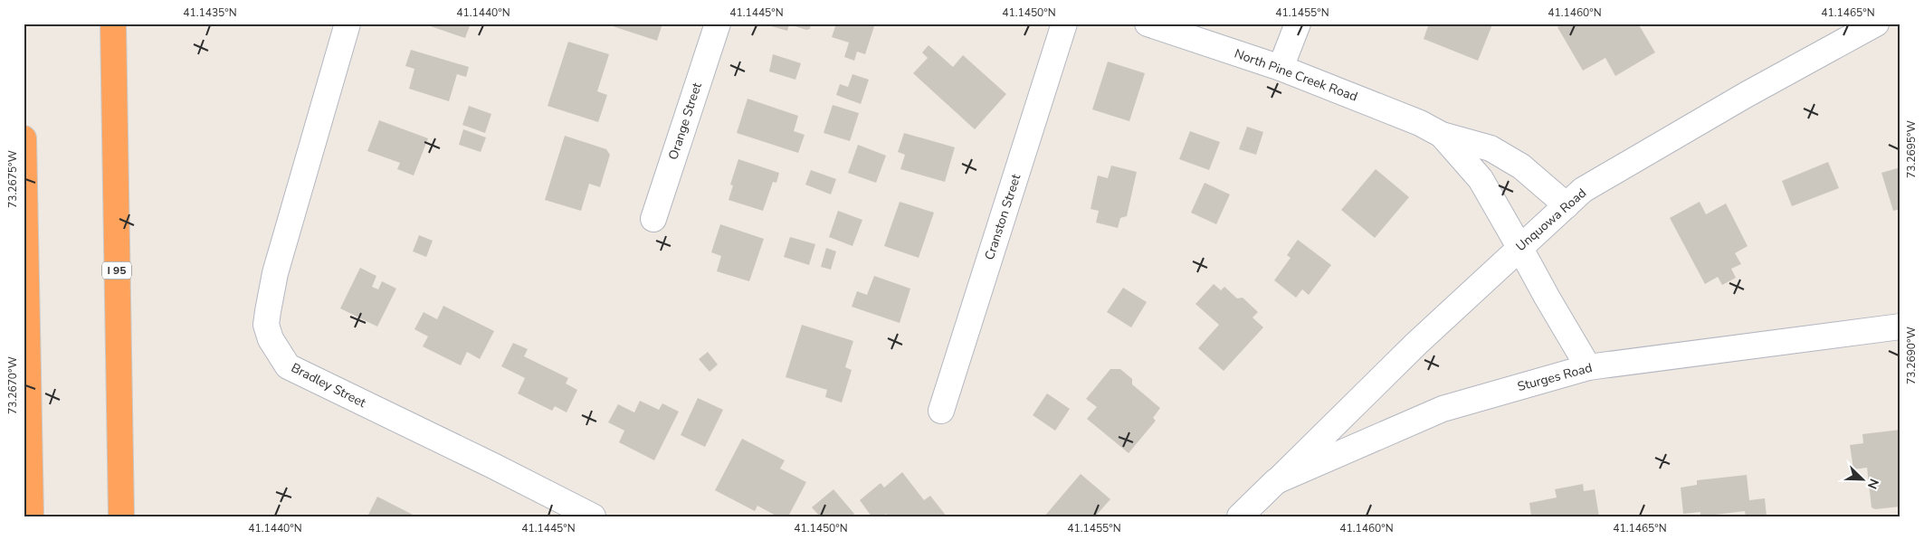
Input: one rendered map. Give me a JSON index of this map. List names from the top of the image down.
{
  "streets": {
    "highway": ["I 95"],
    "street": [
      "North Pine Creek Road",
      "Orange Street",
      "Cranston Street",
      "Unquowa Road",
      "Sturges Road",
      "Bradley Street"
    ]
  },
  "crossings": [
    ["North Pine Creek Road", "Unquowa Road"],
    ["North Pine Creek Road", "Sturges Road"],
    ["Unquowa Road", "Sturges Road"]
  ],
  "north": "bottom right",
  "coordinates": [
    "41.1435°N",
    "41.1440°N",
    "41.1445°N",
    "41.1450°N",
    "41.1455°N",
    "41.1460°N",
    "41.1465°N",
    "73.2695°W",
    "73.2675°W",
    "73.2690°W",
    "73.2670°W"
  ]
}
